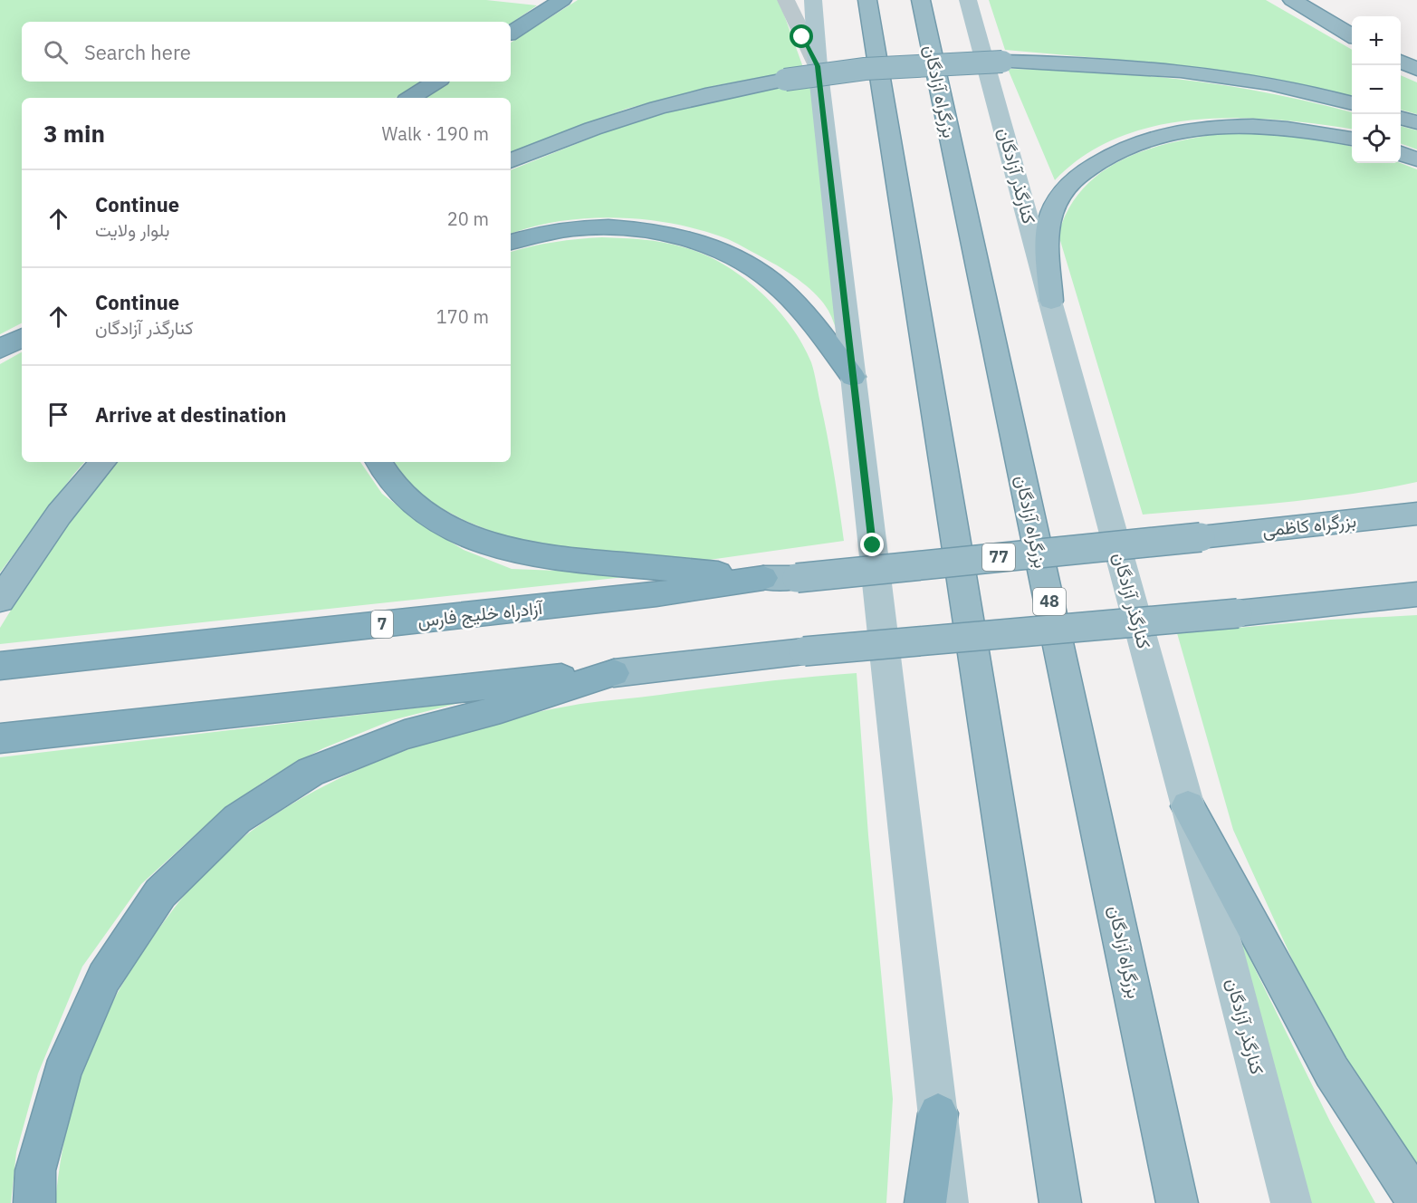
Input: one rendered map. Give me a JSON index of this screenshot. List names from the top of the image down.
{
  "streets": {
    "highway": [
      "بزرگراه آزادگان",
      "بزرگراه کاظمی",
      "77",
      "48",
      "آزادراه خلیج فارس",
      "7"
    ],
    "main road": ["کنارگذر آزادگان"]
  },
  "crossings": [
    ["بزرگراه کاظمی", "آزادراه خلیج فارس"]
  ],
  "page": {
    "map_buttons": ["+", "−"],
    "search": "Search here",
    "heading": ["3 min", "Walk · 190 m"],
    "list": [
      ["Continue", "بلوار ولایت", "20 m"],
      ["Continue", "کنارگذر آزادگان", "170 m"],
      "Arrive at destination"
    ]
  }
}
